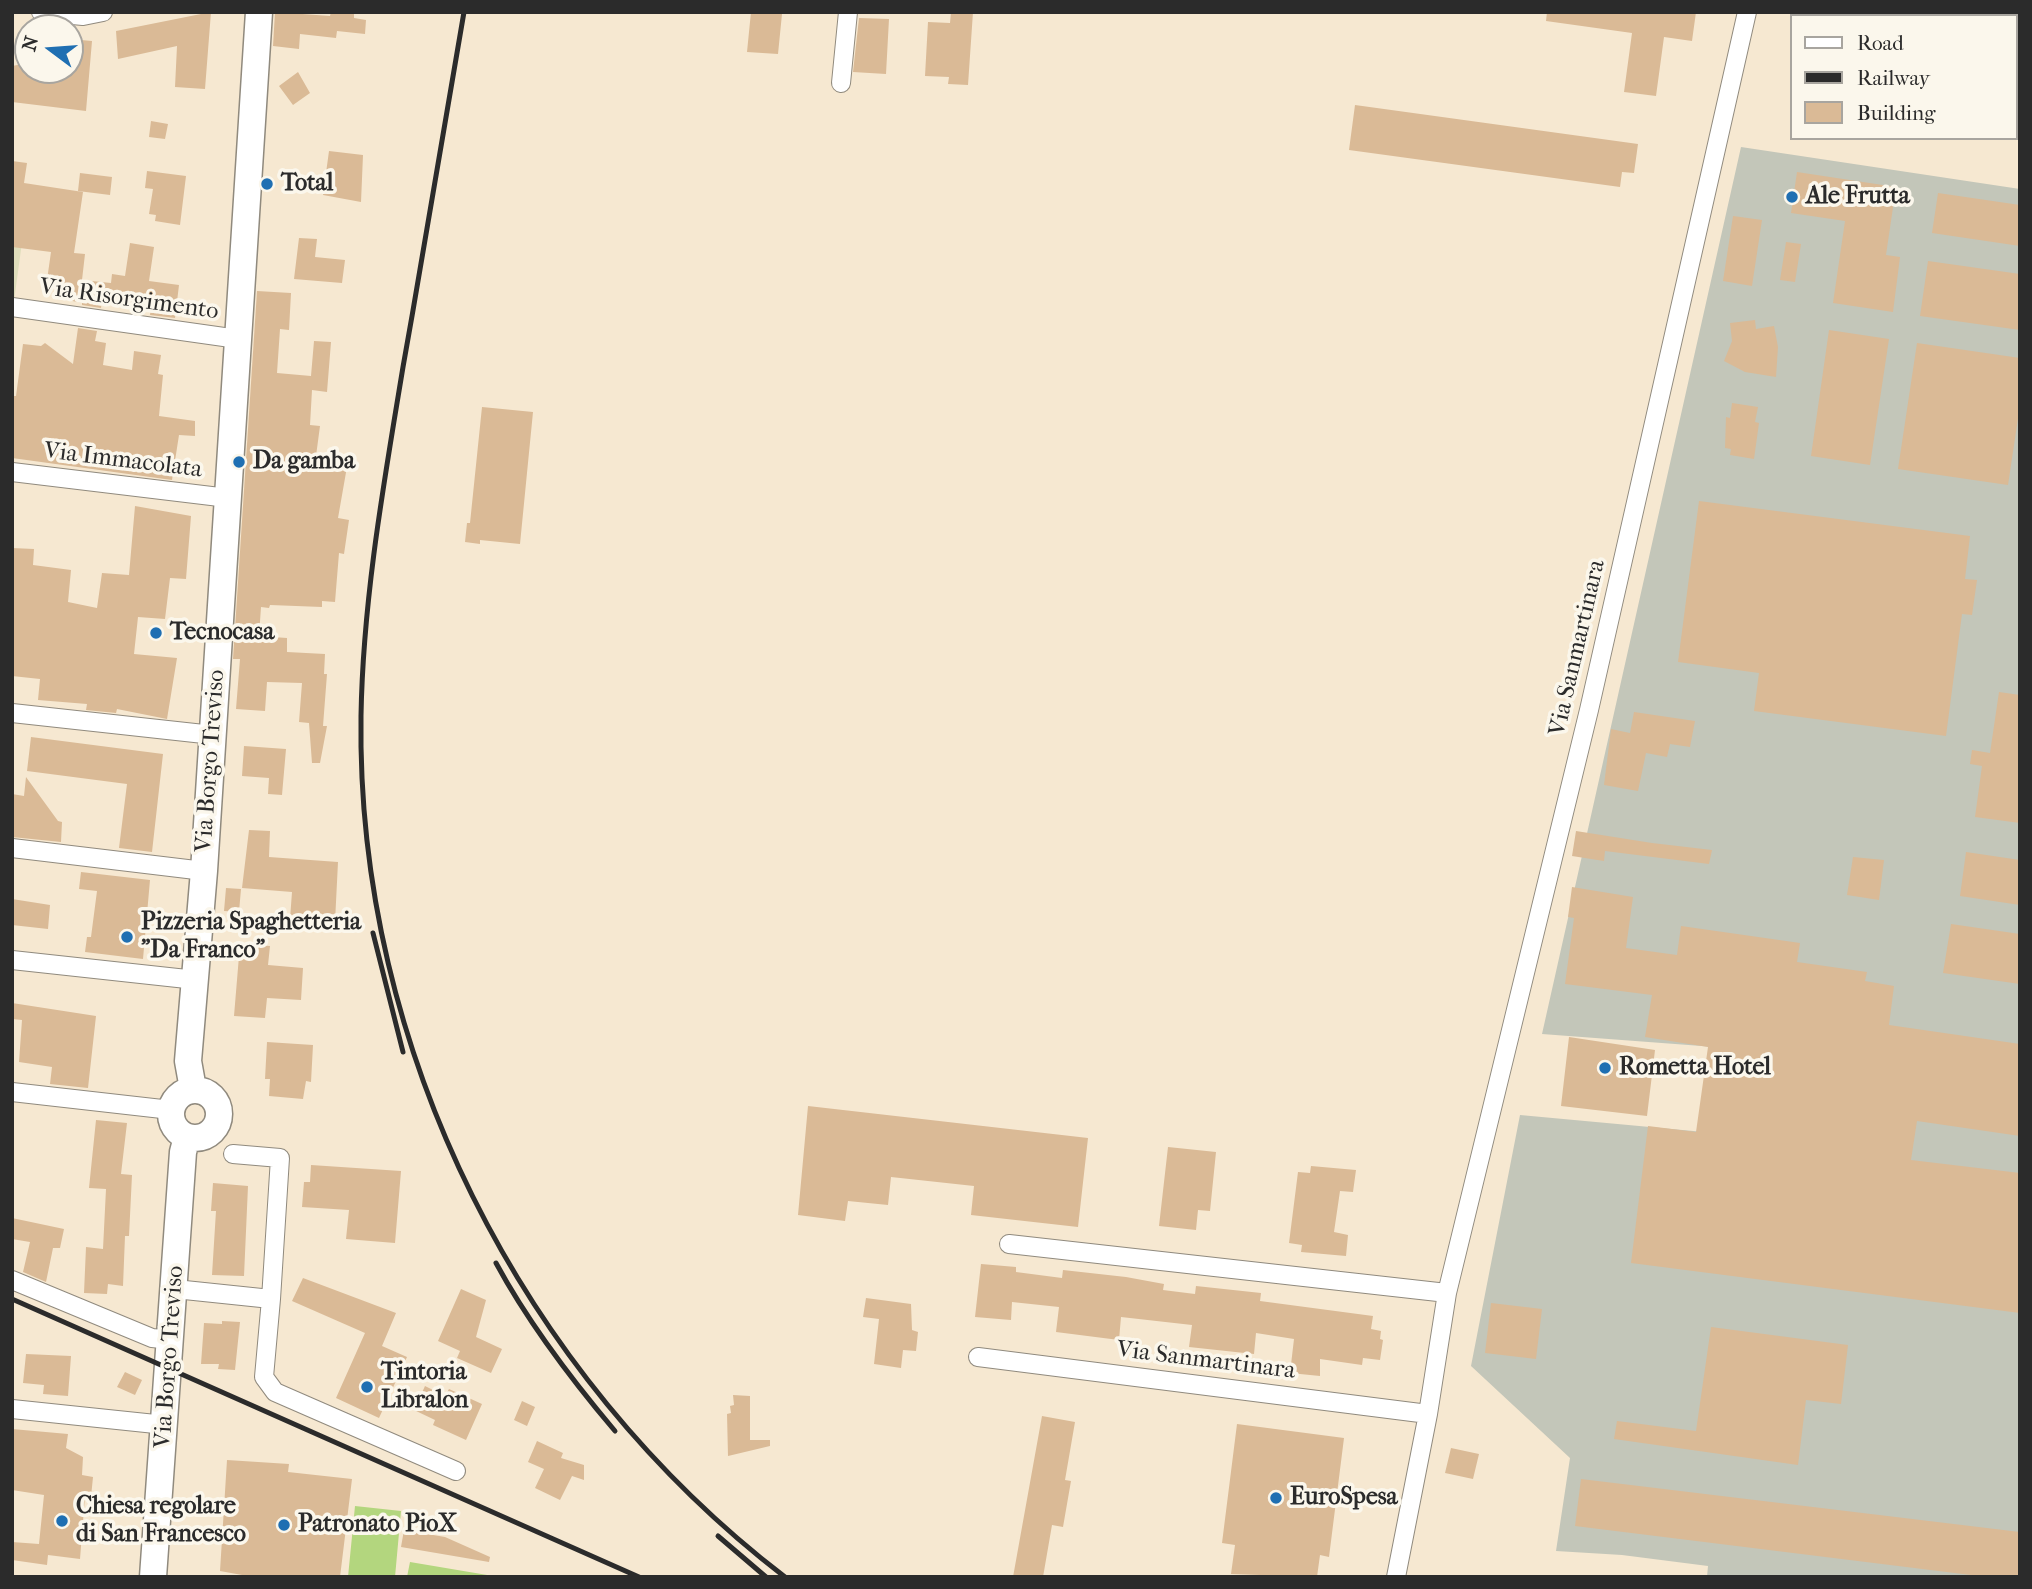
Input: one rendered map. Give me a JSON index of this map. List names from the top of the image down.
{
  "streets": {
    "street": [
      "Via Risorgimento",
      "Via Immacolata",
      "Via Sanmartinara",
      "Via Borgo Treviso"
    ]
  },
  "crossings": [
    ["Via Risorgimento", "Via Borgo Treviso"],
    ["Via Immacolata", "Via Borgo Treviso"]
  ],
  "places": [
    "Total",
    "Ale Frutta",
    "Da gamba",
    "Tecnocasa",
    "Pizzeria Spaghetteria \"Da Franco\"",
    "Rometta Hotel",
    "Tintoria Libralon",
    "EuroSpesa",
    "Chiesa regolare di San Francesco",
    "Patronato PioX"
  ],
  "legend": ["Road", "Railway", "Building"],
  "north": "left"
}
